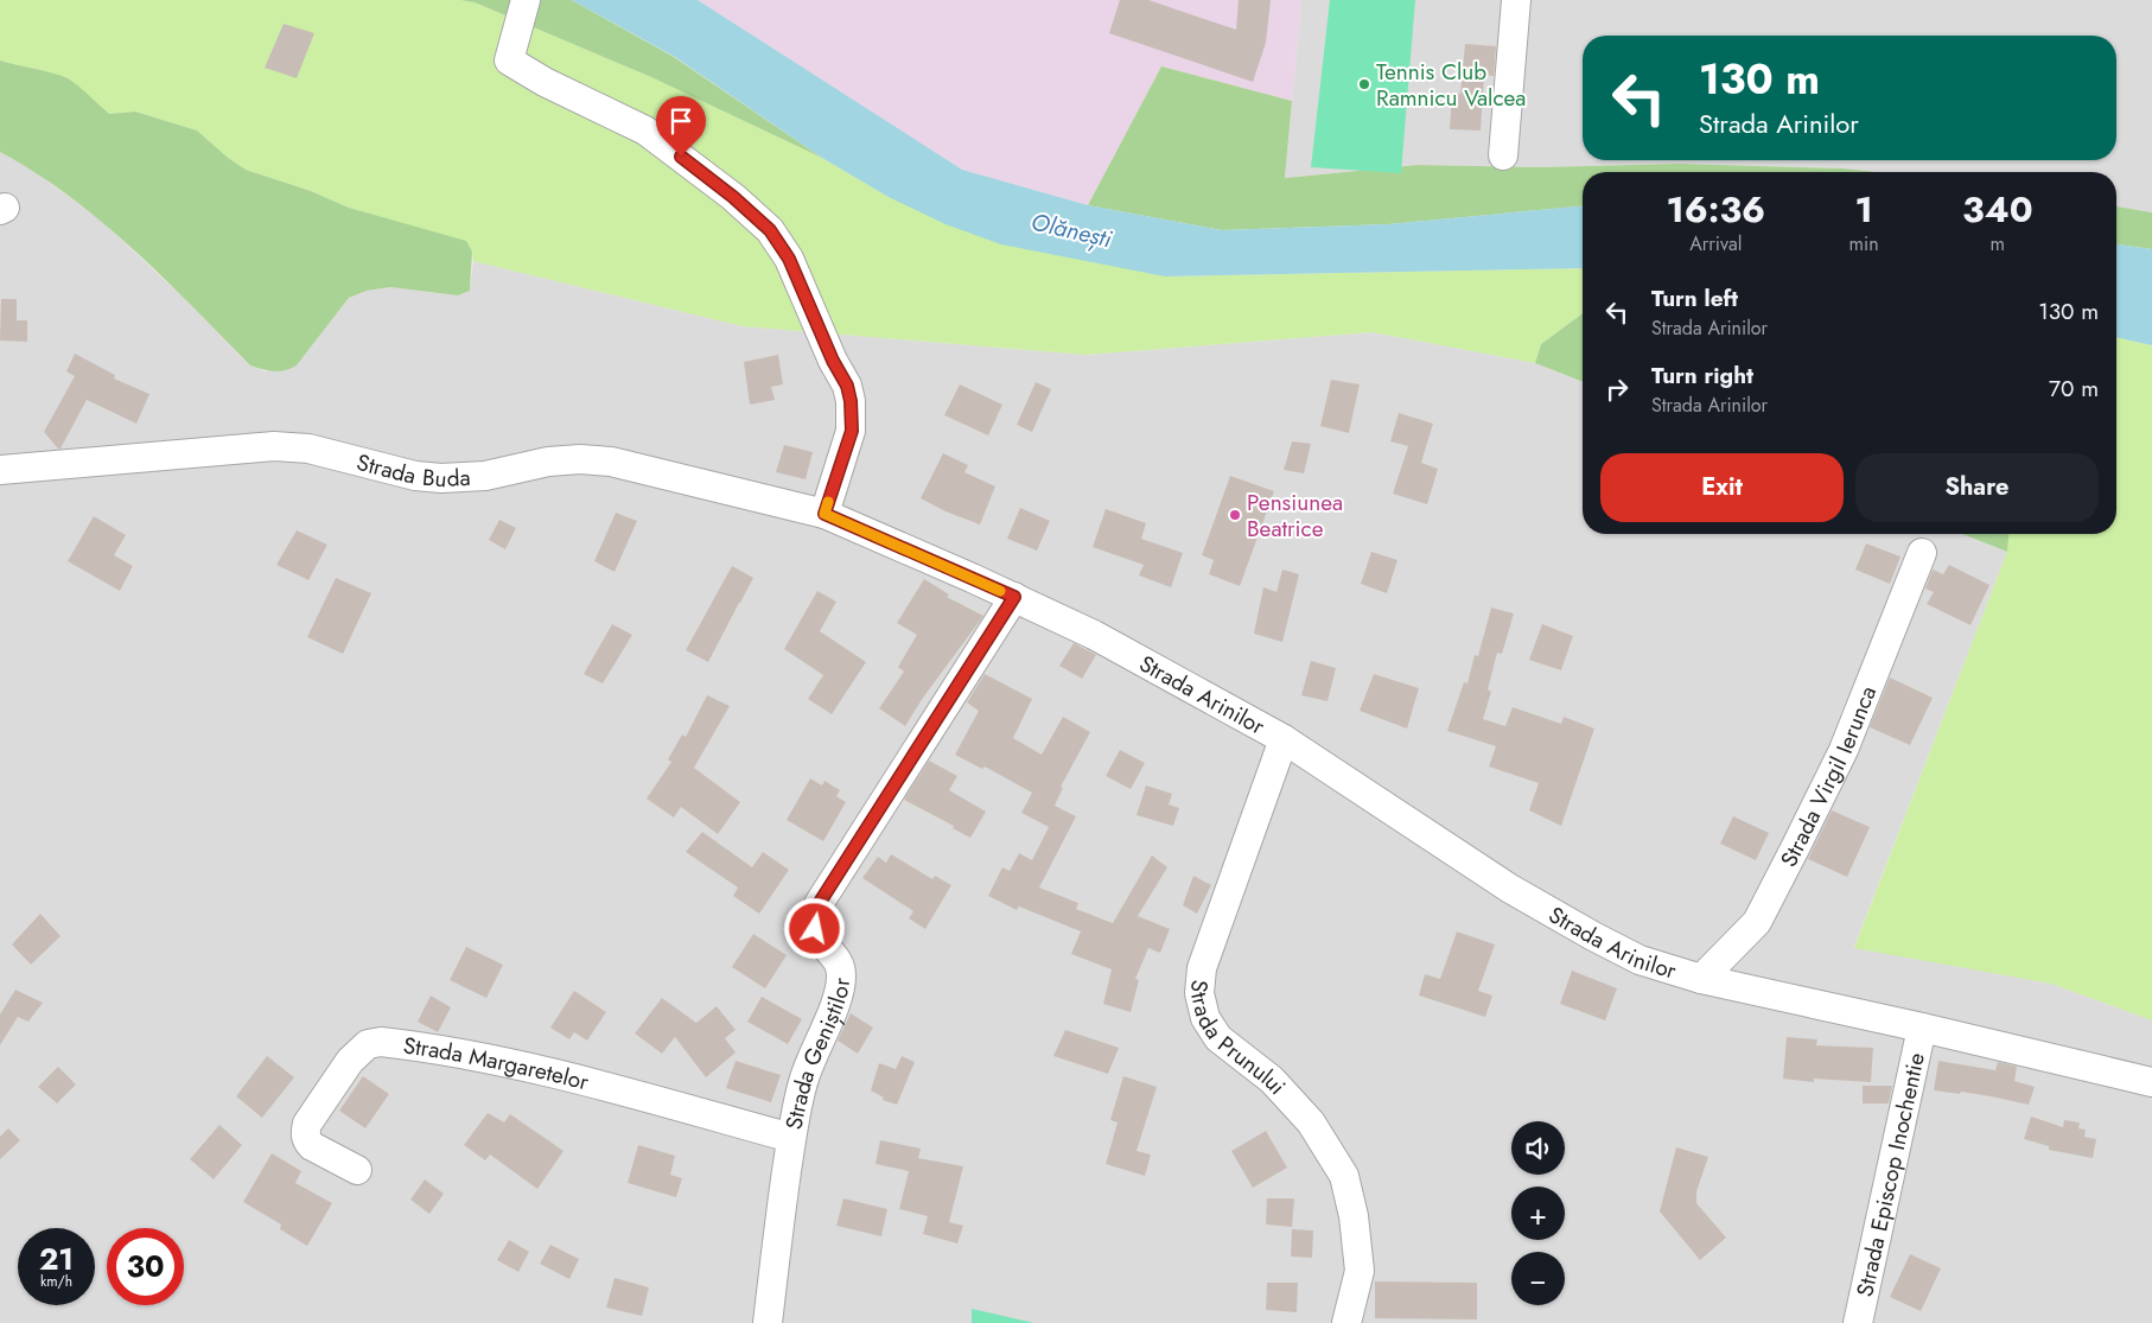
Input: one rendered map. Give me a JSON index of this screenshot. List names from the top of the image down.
{
  "streets": {
    "street": [
      "Strada Buda",
      "Strada Arinilor",
      "Strada Virgil Ierunca",
      "Strada Prunului",
      "Strada Geniștilor",
      "Strada Margaretelor",
      "Strada Episcop Inochentie"
    ]
  },
  "crossings": [
    ["Strada Buda", "Strada Arinilor"],
    ["Strada Arinilor", "Strada Virgil Ierunca"],
    ["Strada Arinilor", "Strada Prunului"],
    ["Strada Arinilor", "Strada Geniștilor"],
    ["Strada Arinilor", "Strada Episcop Inochentie"],
    ["Strada Geniștilor", "Strada Margaretelor"]
  ],
  "water": ["Olănești"],
  "places": ["Tennis Club Ramnicu Valcea", "Pensiunea Beatrice"],
  "page": {
    "turn": ["130 m", "Strada Arinilor"],
    "eta": [
      "16:36",
      "Arrival",
      "1",
      "min",
      "340",
      "m"
    ],
    "list": [
      {
        "name": "Turn left",
        "note": "Strada Arinilor",
        "value": "130 m"
      },
      {
        "name": "Turn right",
        "note": "Strada Arinilor",
        "value": "70 m"
      }
    ],
    "buttons": ["Exit", "Share"],
    "map_buttons": ["+", "−"],
    "speed": "21 km/h",
    "limit": "30"
  }
}
